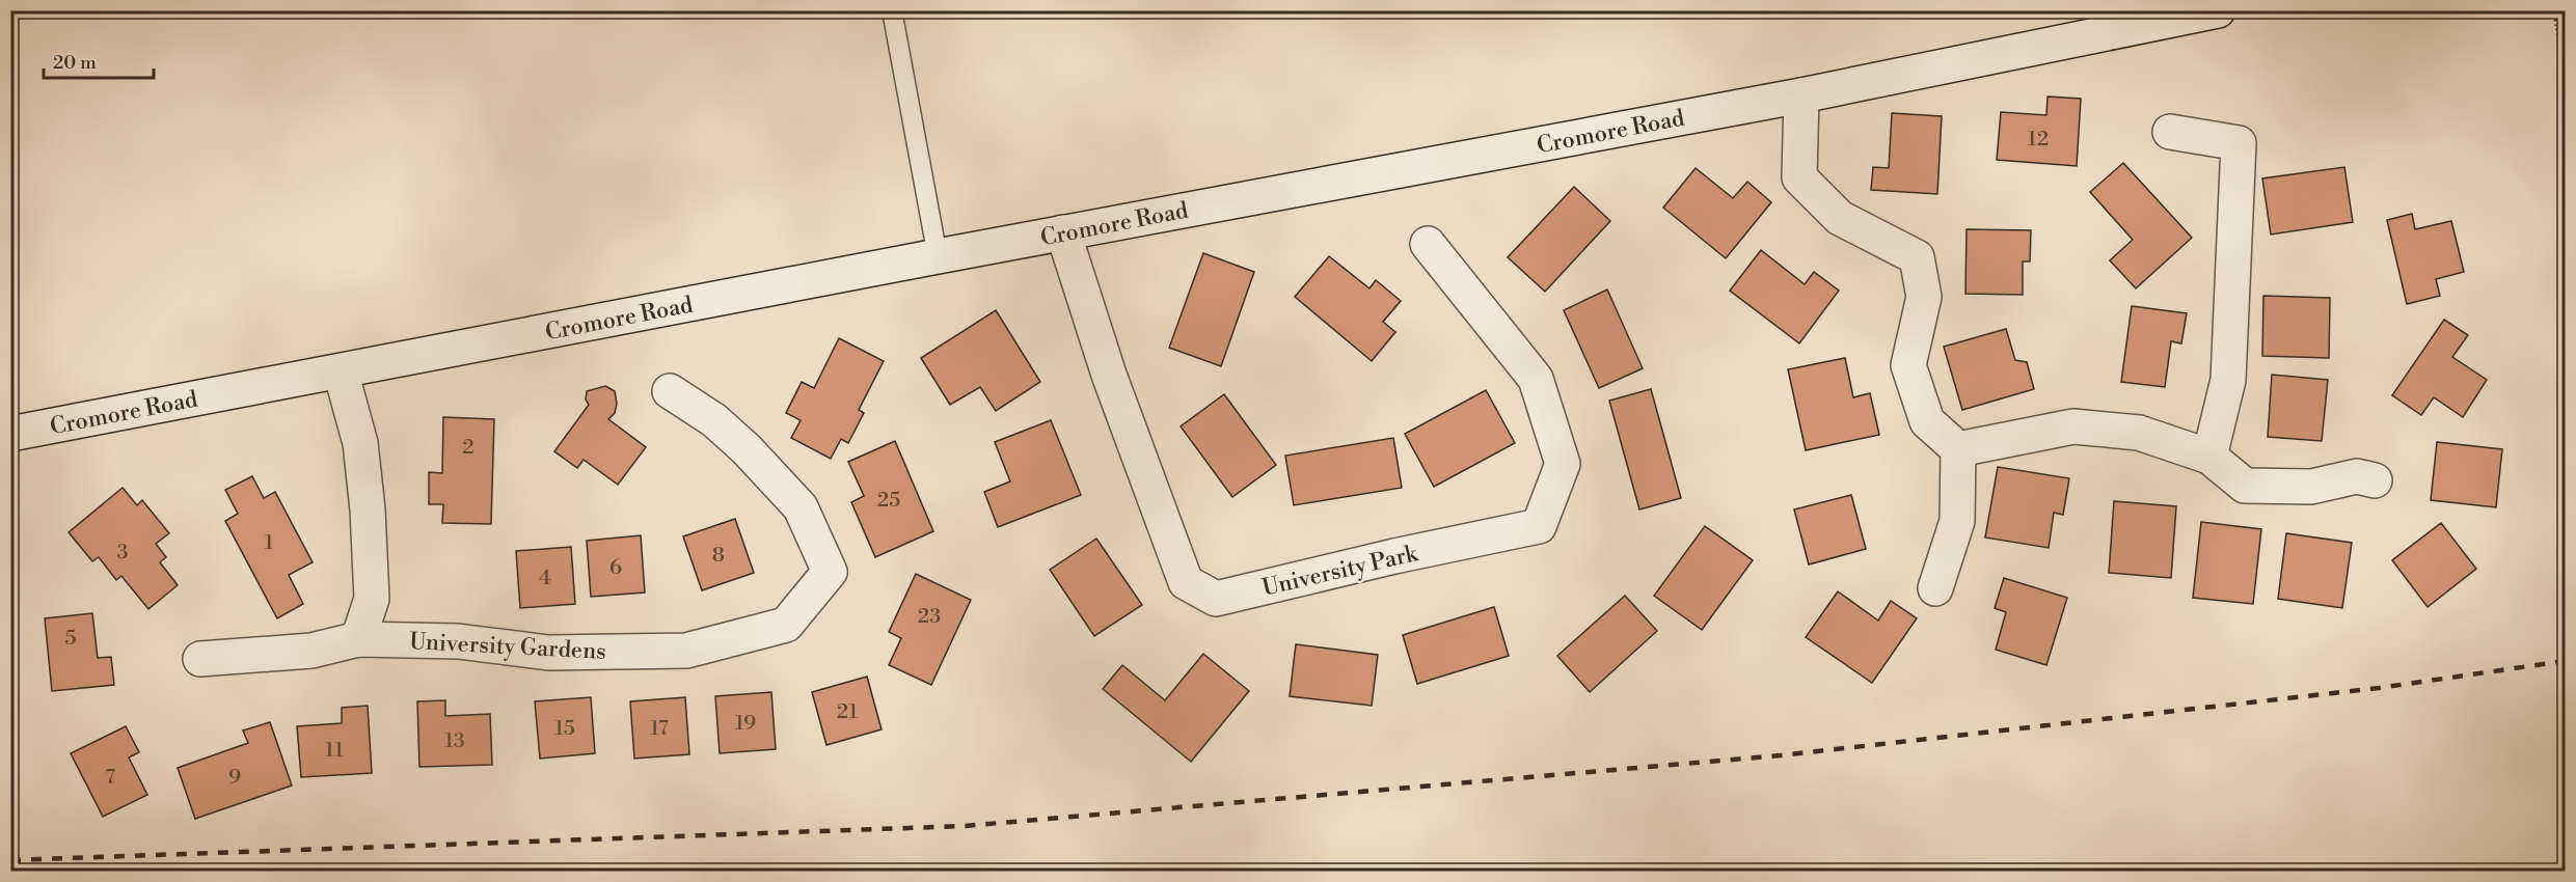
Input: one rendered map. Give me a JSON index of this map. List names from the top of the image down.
{
  "streets": {
    "street": ["Cromore Road", "University Park", "University Gardens"]
  },
  "crossings": [
    ["Cromore Road", "University Park"]
  ],
  "house_numbers": [
    "12",
    "2",
    "25",
    "1",
    "3",
    "8",
    "6",
    "4",
    "23",
    "5",
    "21",
    "19",
    "15",
    "17",
    "13",
    "11",
    "7",
    "9"
  ],
  "scale_bar": "20 m"
}
